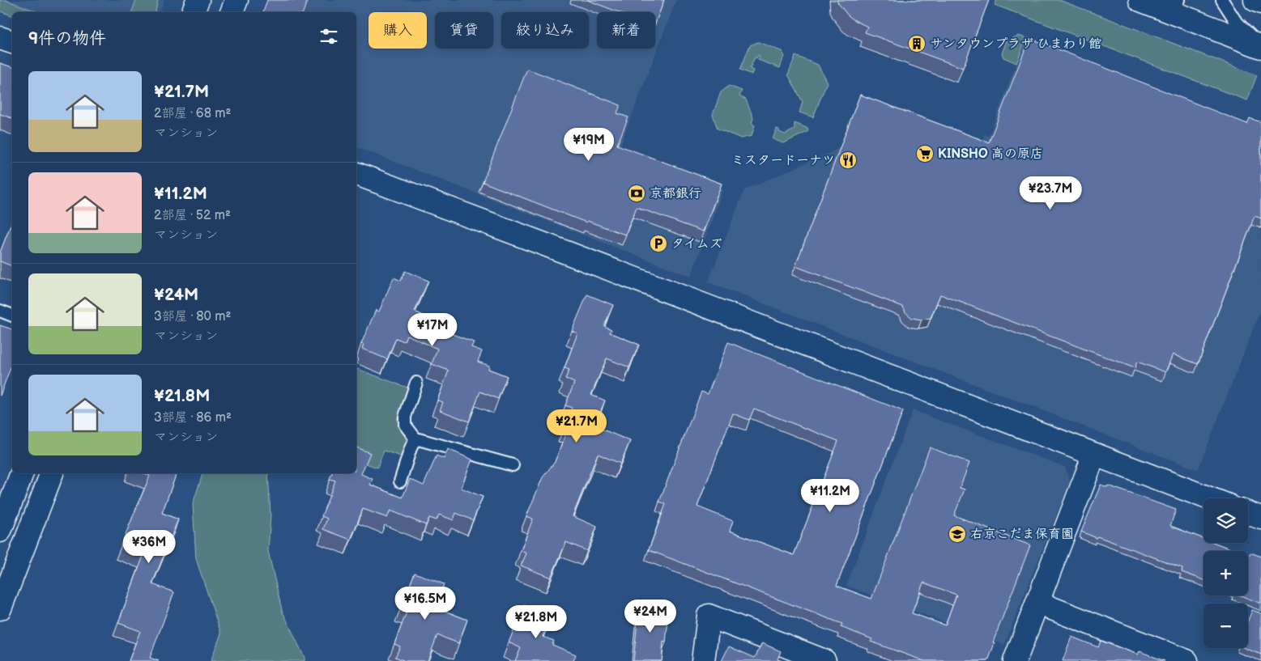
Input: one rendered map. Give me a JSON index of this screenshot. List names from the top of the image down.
{
  "places": {
    "building": ["サンタウンプラザ ひまわり館"],
    "supermarket": ["KINSHO 高の原店"],
    "restaurant": ["ミスタードーナツ"],
    "bank": ["京都銀行"],
    "parking": ["タイムズ"],
    "school or university": ["右京こだま保育園"]
  },
  "page": {
    "chip": [
      "購入",
      "賃貸",
      "絞り込み",
      "新着"
    ],
    "heading": "9件の物件",
    "list": [
      {
        "name": "¥21.7M",
        "note": "2部屋 · 68 m² · マンション"
      },
      {
        "name": "¥11.2M",
        "note": "2部屋 · 52 m² · マンション"
      },
      {
        "name": "¥24M",
        "note": "3部屋 · 80 m² · マンション"
      },
      {
        "name": "¥21.8M",
        "note": "3部屋 · 86 m² · マンション"
      }
    ],
    "price": [
      "¥19M",
      "¥23.7M",
      "¥17M",
      "¥21.7M",
      "¥11.2M",
      "¥36M",
      "¥16.5M",
      "¥24M",
      "¥21.8M"
    ],
    "map_buttons": ["+", "−"]
  }
}
